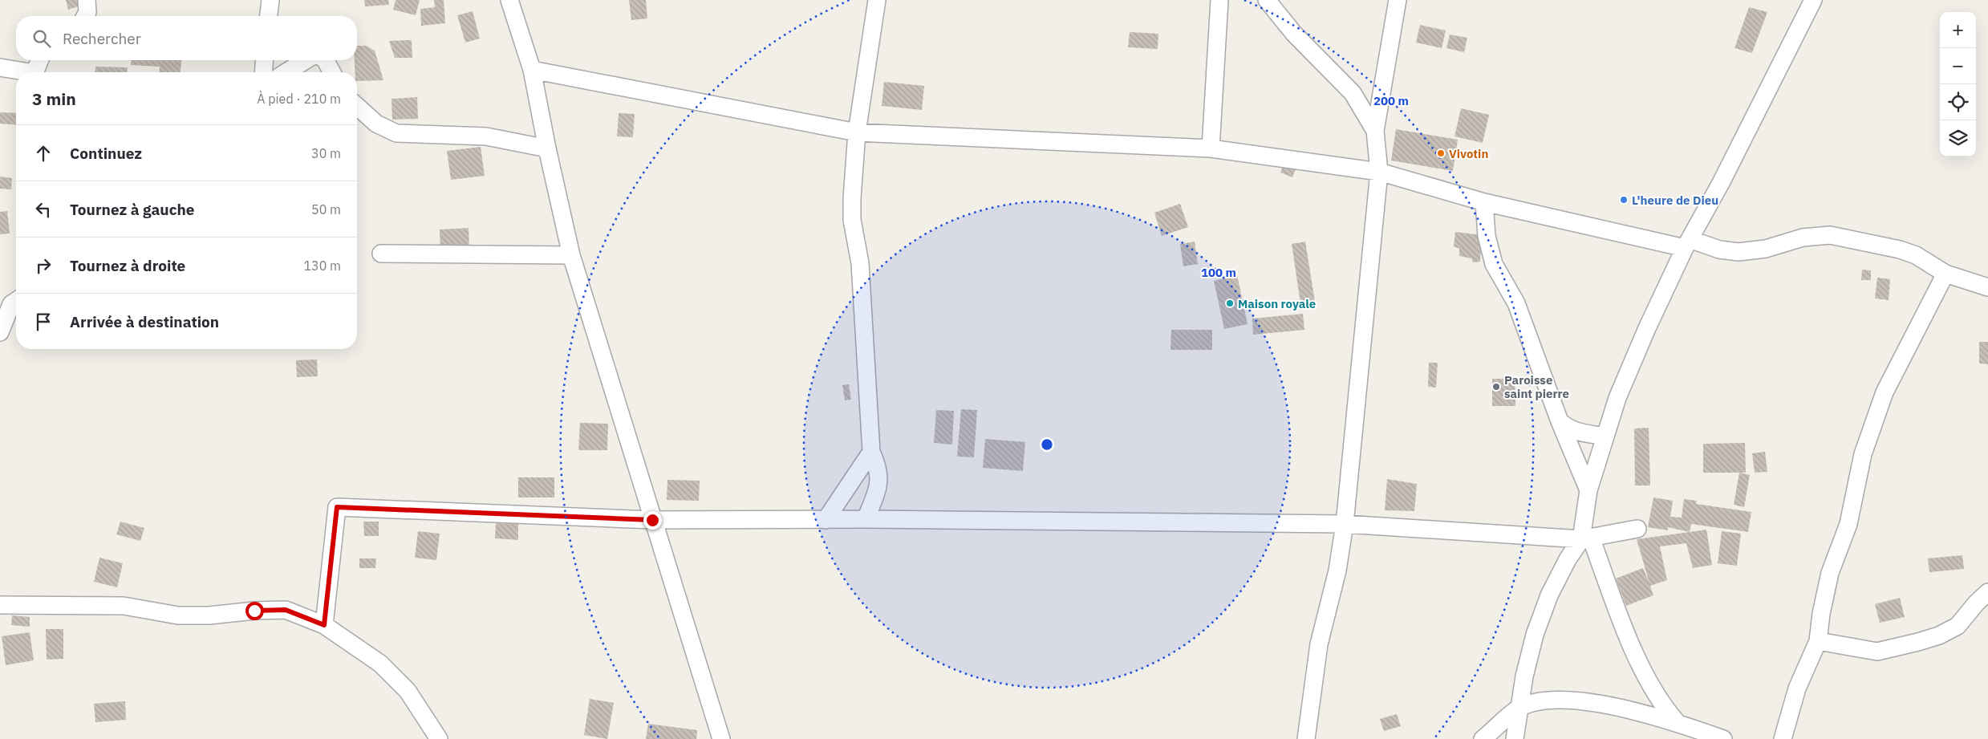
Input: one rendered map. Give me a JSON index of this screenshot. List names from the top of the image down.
{
  "places": [
    "Vivotin",
    "L'heure de Dieu",
    "Maison royale",
    "Paroisse saint pierre"
  ],
  "page": {
    "map_buttons": ["+", "−"],
    "search": "Rechercher",
    "heading": ["3 min", "À pied · 210 m"],
    "list": [
      ["Continuez", "30 m"],
      ["Tournez à gauche", "50 m"],
      ["Tournez à droite", "130 m"],
      "Arrivée à destination"
    ]
  },
  "rings": ["200 m", "100 m"]
}
